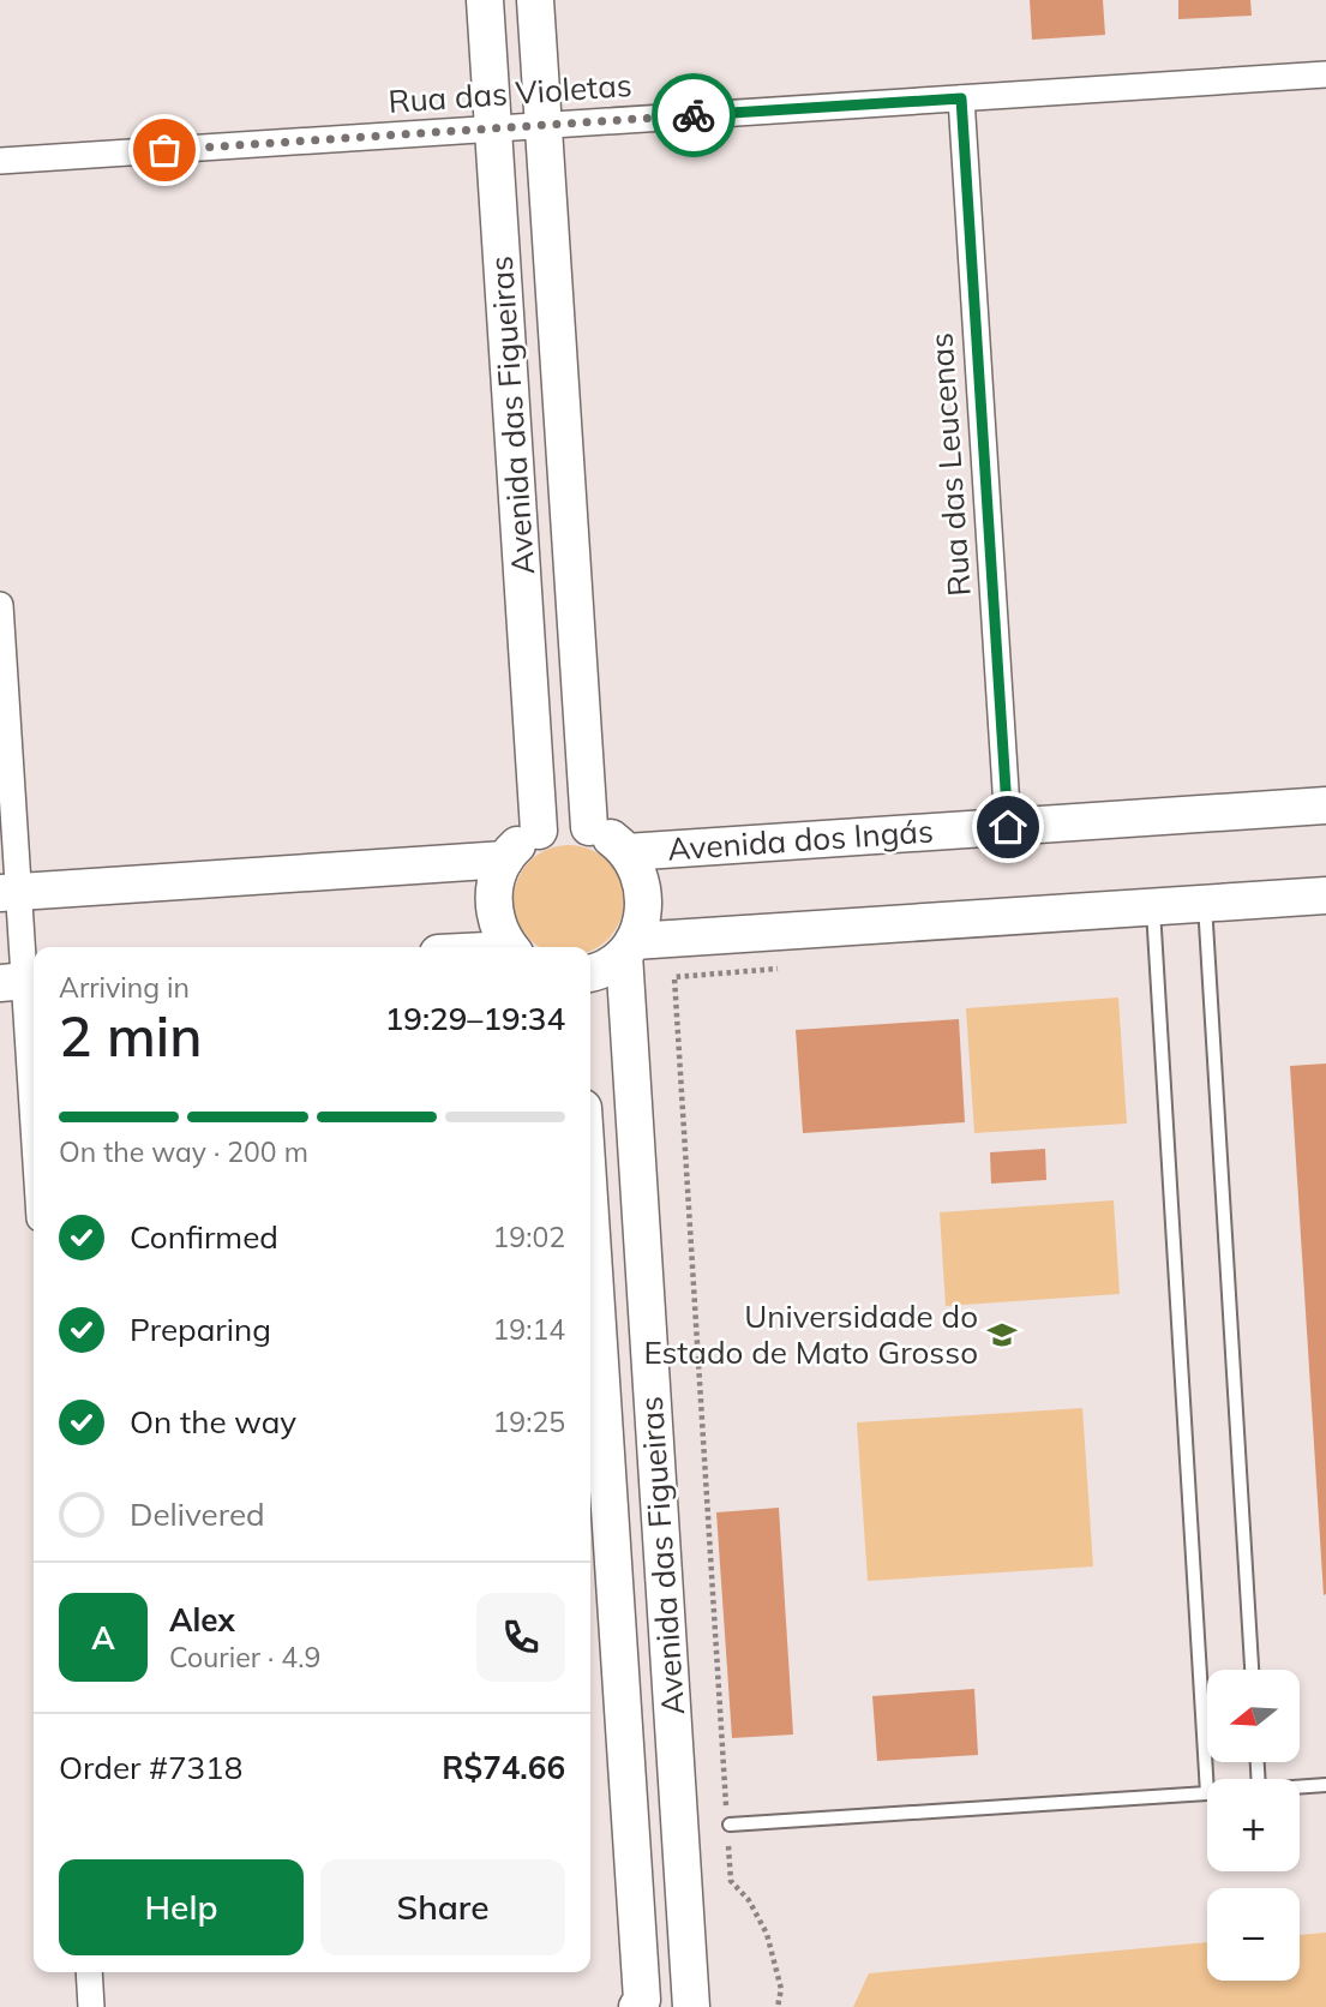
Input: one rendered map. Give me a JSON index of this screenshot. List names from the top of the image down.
{
  "streets": {
    "street": [
      "Rua das Violetas",
      "Avenida das Figueiras",
      "Rua das Leucenas",
      "Avenida dos Ingás"
    ]
  },
  "crossings": [
    ["Rua das Violetas", "Avenida das Figueiras"],
    ["Rua das Violetas", "Rua das Leucenas"],
    ["Avenida das Figueiras", "Avenida dos Ingás"],
    ["Rua das Leucenas", "Avenida dos Ingás"]
  ],
  "places": {
    "school or university": ["Universidade do Estado de Mato Grosso"]
  },
  "north": "left",
  "page": {
    "heading": ["2 min", "Arriving in", "19:29–19:34"],
    "panel": [
      "Alex",
      "Courier · 4.9",
      "Order #7318",
      "R$74.66"
    ],
    "bar": "On the way · 200 m",
    "list": [
      ["Confirmed", "19:02"],
      ["Preparing", "19:14"],
      ["On the way", "19:25"],
      "Delivered"
    ],
    "round": "A",
    "map_buttons": ["+", "−"],
    "buttons": ["Help", "Share"]
  }
}
